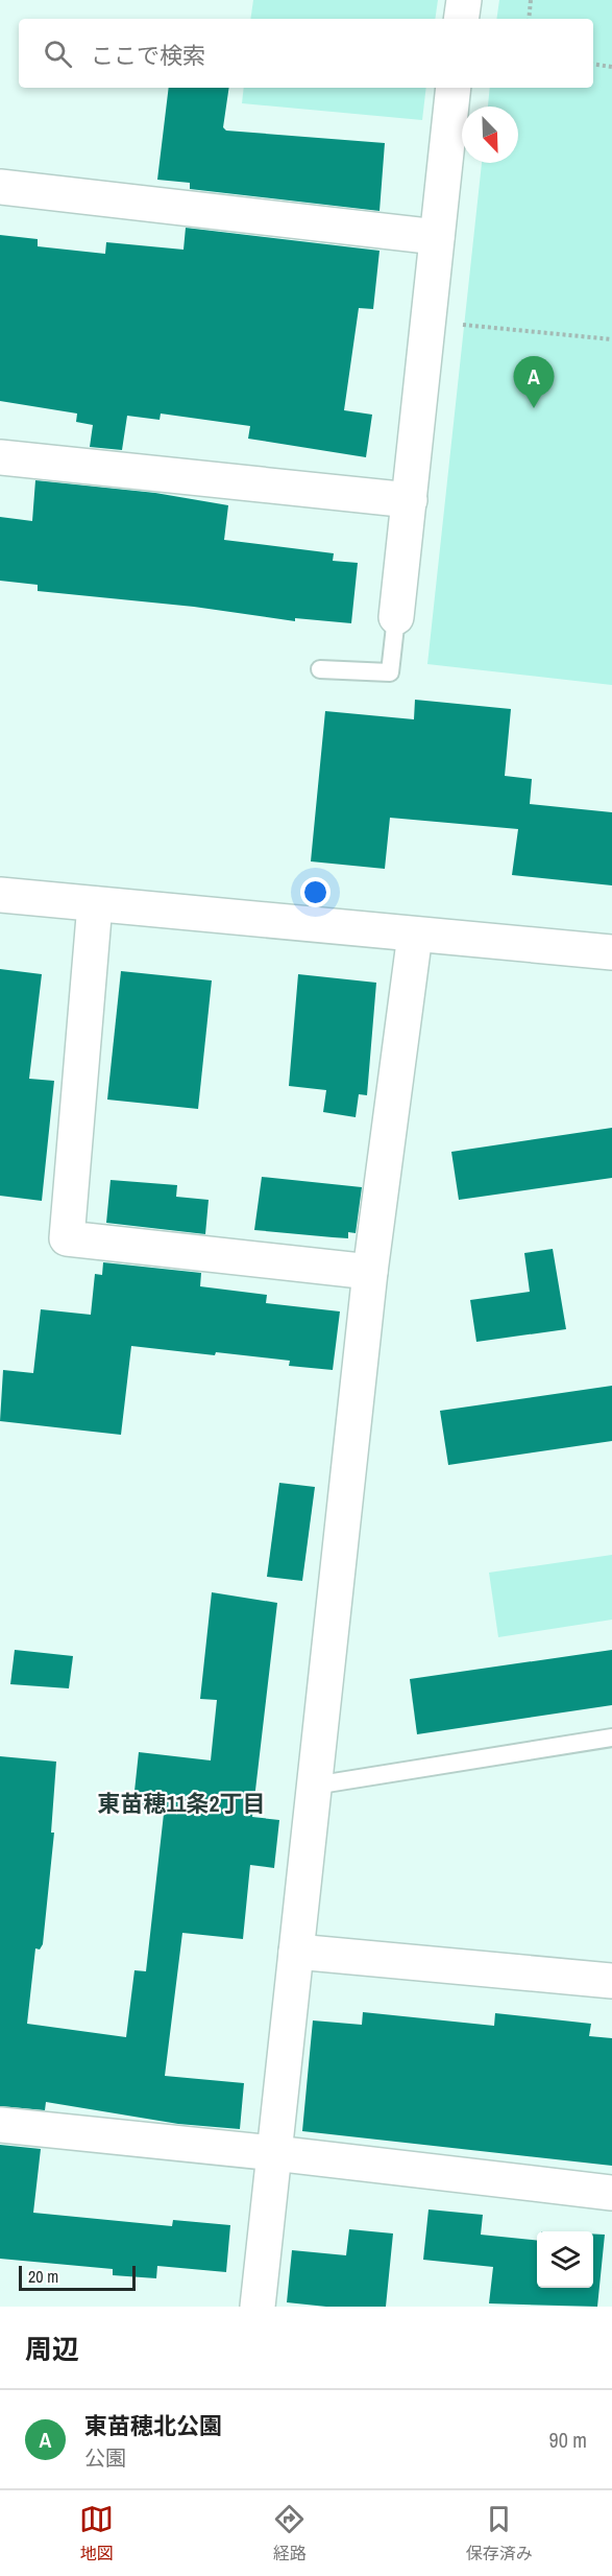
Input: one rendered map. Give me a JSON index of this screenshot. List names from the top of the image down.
{
  "districts": ["東苗穂11条2丁目"],
  "scale_bar": "20 m",
  "north": "bottom right",
  "page": {
    "search": "ここで検索",
    "pins": "A",
    "scale": "20 m",
    "heading": "周辺",
    "list": [
      {
        "mark": "A",
        "name": "東苗穂北公園",
        "note": "公園",
        "value": "90 m"
      }
    ],
    "nav": ["地図", "経路", "保存済み"]
  }
}
